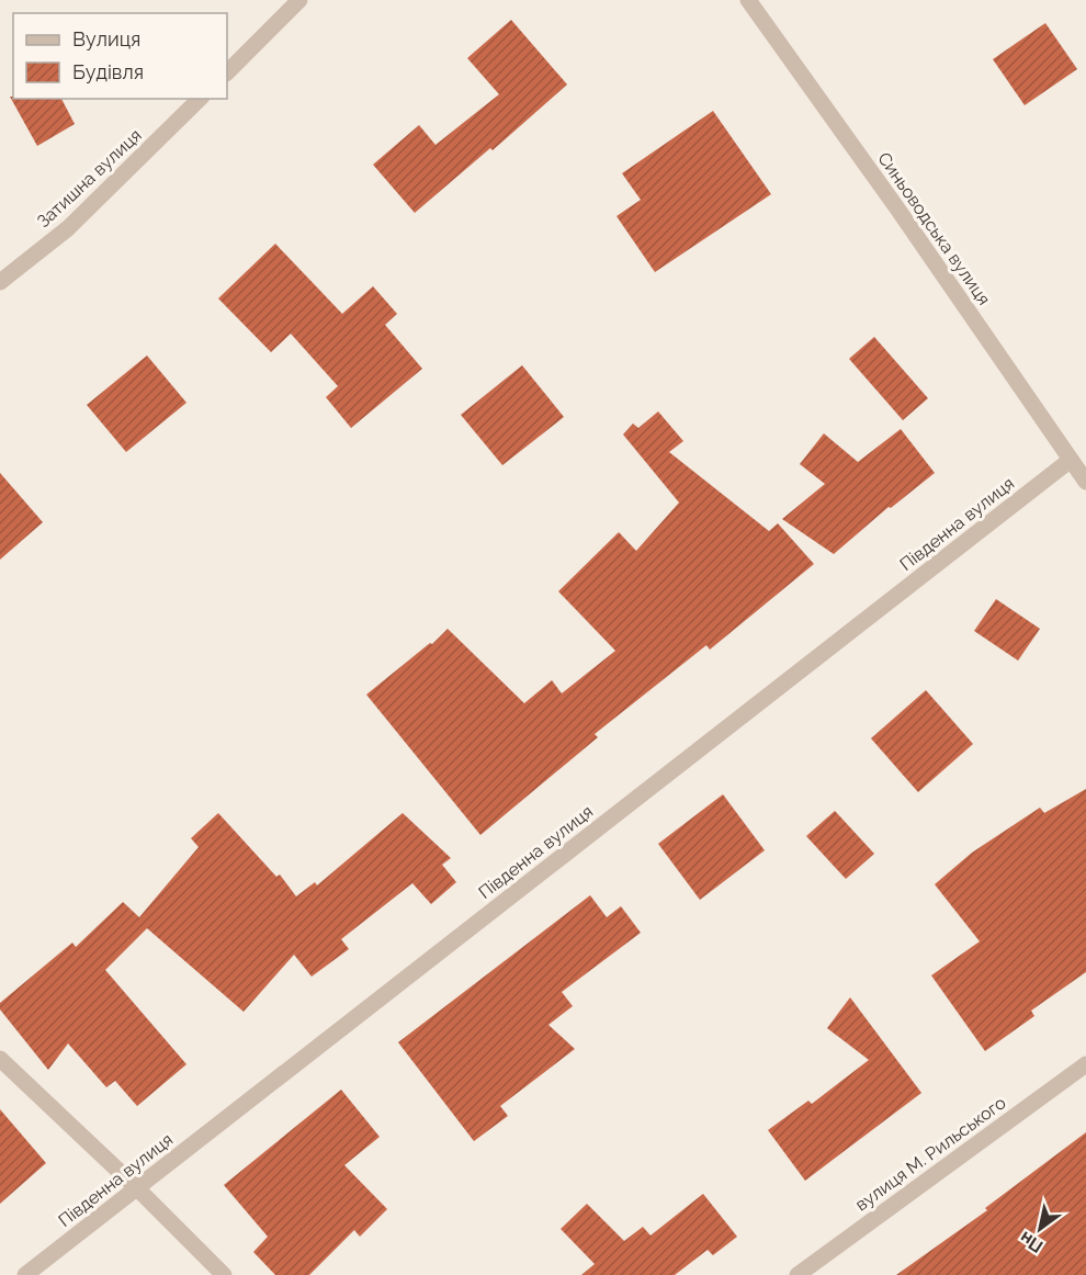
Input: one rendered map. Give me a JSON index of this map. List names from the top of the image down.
{
  "streets": {
    "street": [
      "Затишна вулиця",
      "Синьоводська вулиця",
      "Південна вулиця",
      "вулиця М. Рильського"
    ]
  },
  "crossings": [
    ["Синьоводська вулиця", "Південна вулиця"]
  ],
  "legend": ["Вулиця", "Будівля"],
  "north": "bottom left"
}
